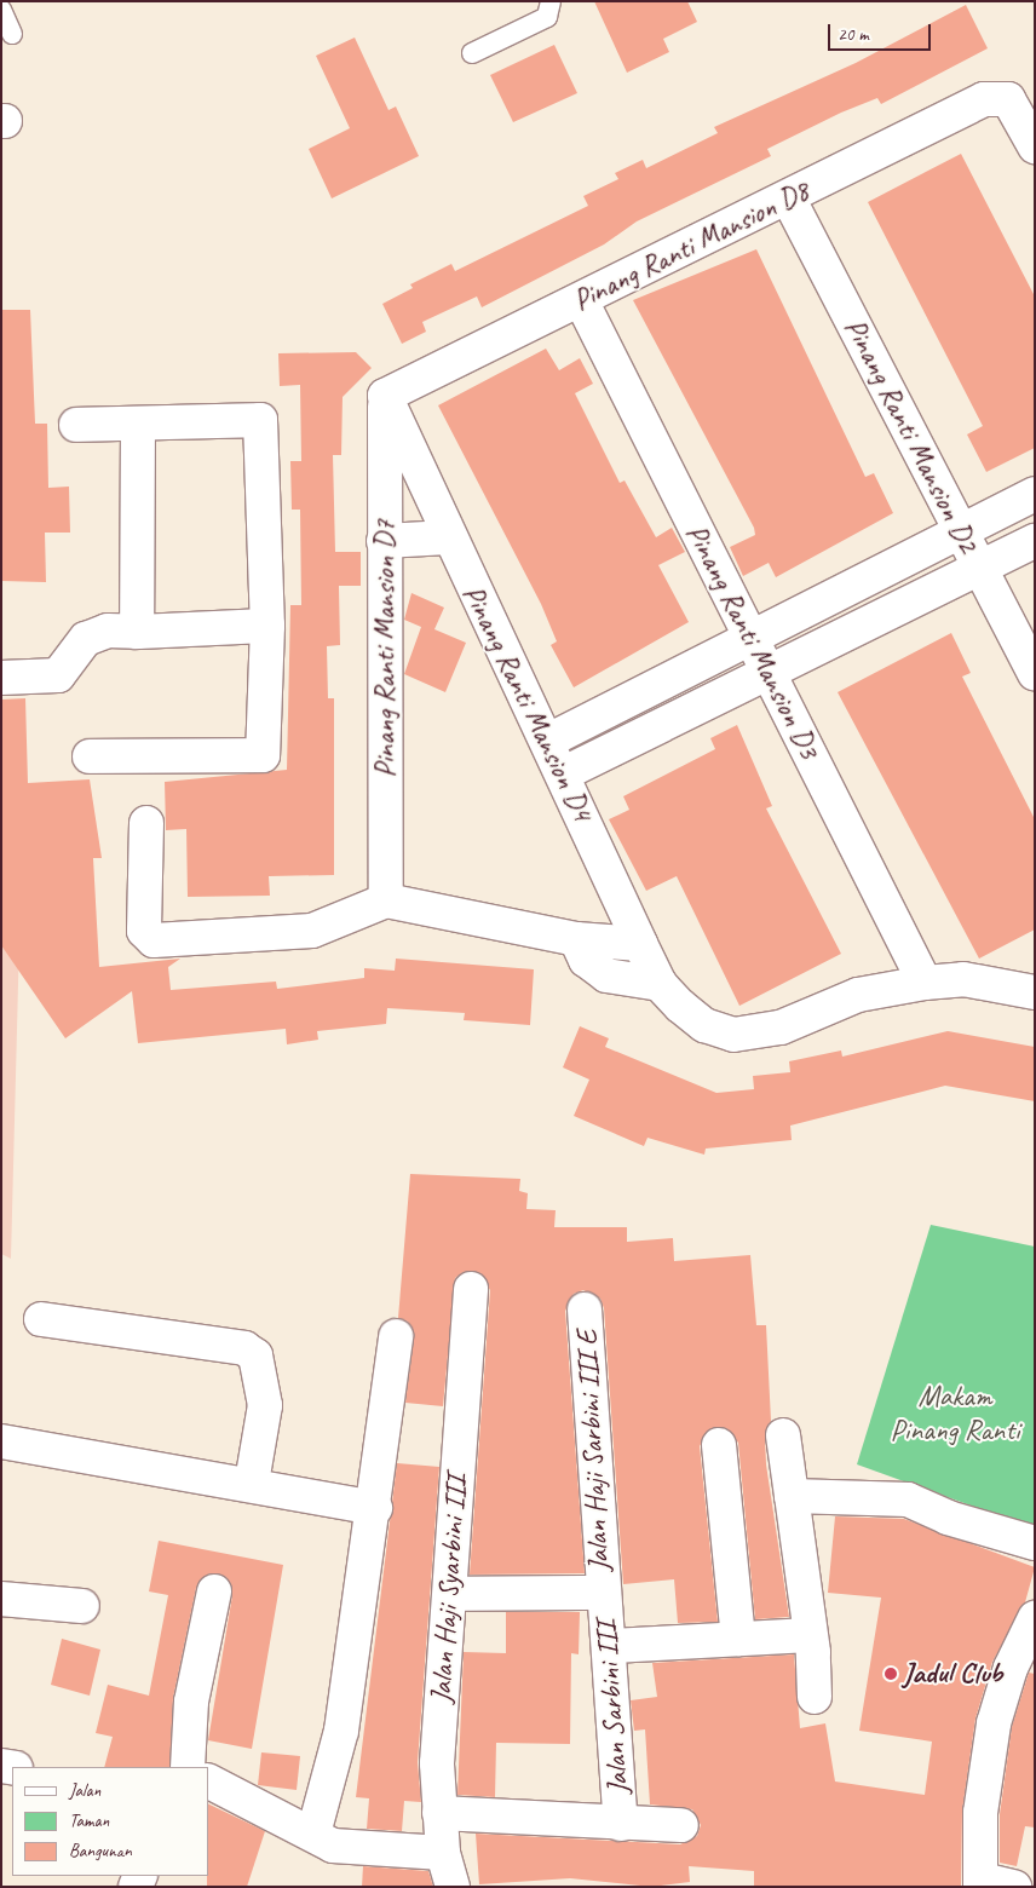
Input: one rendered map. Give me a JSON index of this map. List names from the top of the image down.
{
  "streets": {
    "street": [
      "Pinang Ranti Mansion D8",
      "Pinang Ranti Mansion D2",
      "Pinang Ranti Mansion D3",
      "Pinang Ranti Mansion D7",
      "Pinang Ranti Mansion D4",
      "Jalan Haji Sarbini III E",
      "Jalan Haji Syarbini III",
      "Jalan Sarbini III"
    ]
  },
  "crossings": [
    ["Pinang Ranti Mansion D8", "Pinang Ranti Mansion D2"],
    ["Pinang Ranti Mansion D8", "Pinang Ranti Mansion D3"],
    ["Pinang Ranti Mansion D8", "Pinang Ranti Mansion D7"],
    ["Pinang Ranti Mansion D8", "Pinang Ranti Mansion D4"],
    ["Pinang Ranti Mansion D7", "Pinang Ranti Mansion D4"],
    ["Jalan Haji Sarbini III E", "Jalan Sarbini III"]
  ],
  "parks": ["Makam Pinang Ranti"],
  "places": ["Jadul Club"],
  "legend": ["Jalan", "Taman", "Bangunan"],
  "scale_bar": "20 m"
}
